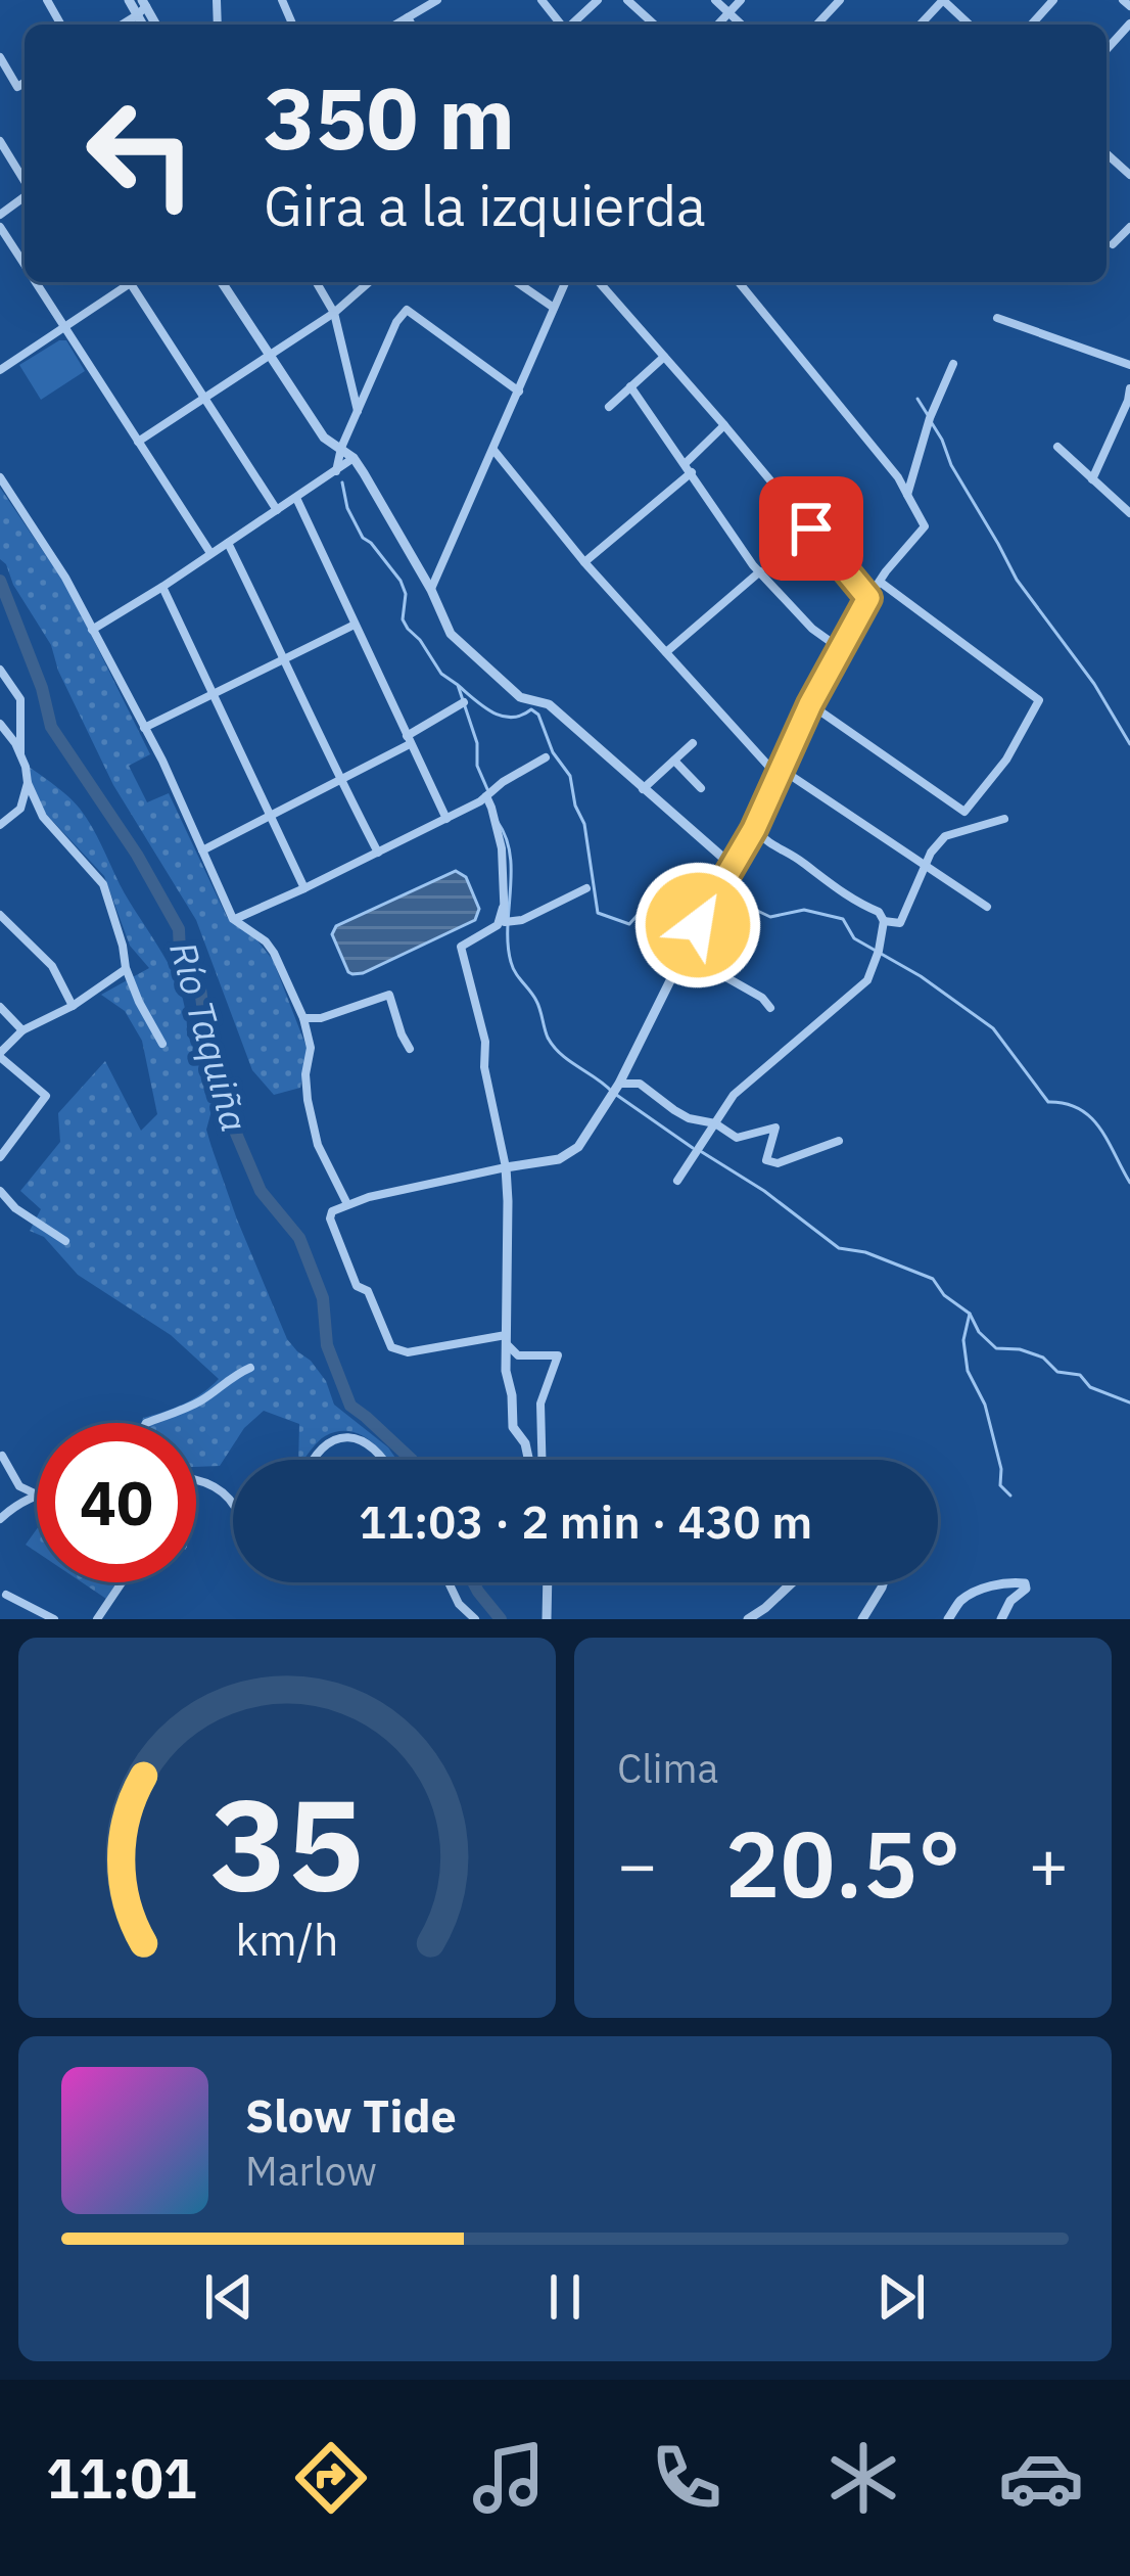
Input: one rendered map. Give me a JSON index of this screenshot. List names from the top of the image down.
{
  "water": ["Río Taquiña"],
  "page": {
    "turn": ["350 m", "Gira a la izquierda"],
    "limit": "40",
    "trip": "11:03 · 2 min · 430 m",
    "tile": "Clima",
    "heat": ["−", "20.5°", "+"],
    "song": ["Slow Tide", "Marlow"],
    "tabs": "11:01",
    "gauge": ["35", "km/h"]
  }
}
